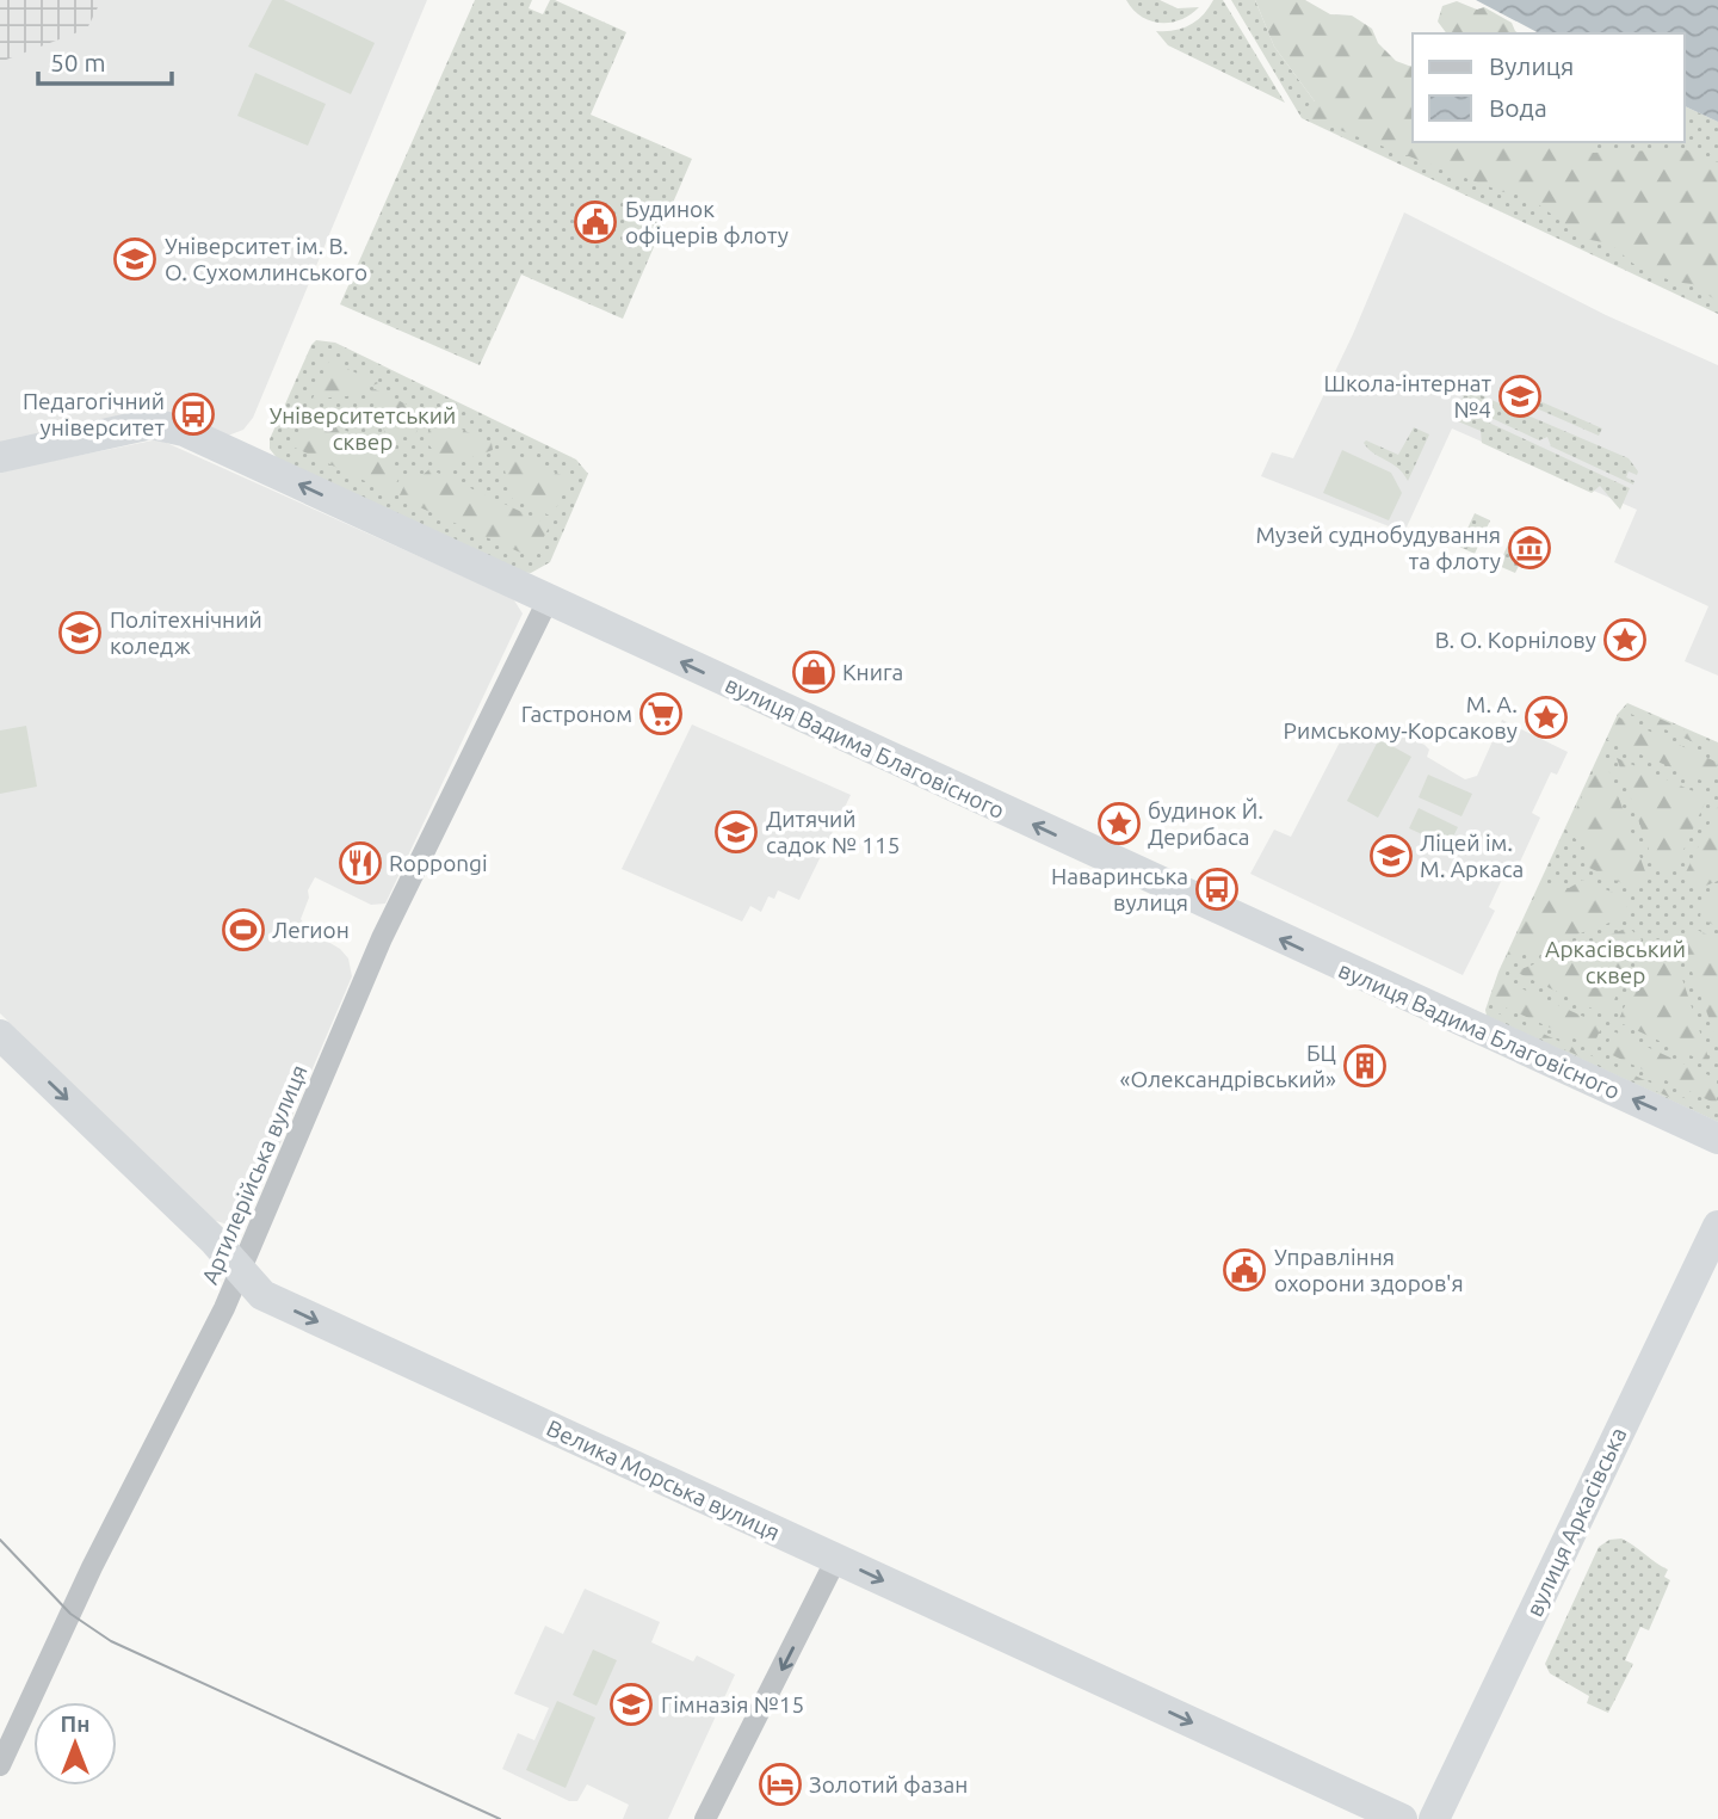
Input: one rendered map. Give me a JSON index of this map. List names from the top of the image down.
{
  "streets": {
    "highway": ["вулиця Вадима Благовісного", "Велика Морська вулиця", "вулиця Аркасівська"],
    "street": ["Артилерійська вулиця"]
  },
  "crossings": [
    ["вулиця Вадима Благовісного", "Артилерійська вулиця"],
    ["Артилерійська вулиця", "Велика Морська вулиця"]
  ],
  "one_way": ["вулиця Вадима Благовісного", "Велика Морська вулиця"],
  "parks": ["Університетський сквер", "Аркасівський сквер"],
  "places": {
    "public building": ["Будинок офіцерів флоту", "Управління охорони здоров'я"],
    "school or university": [
      "Університет ім. В. О. Сухомлинського",
      "Школа-інтернат №4",
      "Політехнічний коледж",
      "Дитячий садок № 115",
      "Ліцей ім. М. Аркаса",
      "Гімназія №15"
    ],
    "bus stop": ["Педагогічний університет", "Наваринська вулиця"],
    "museum": ["Музей суднобудування та флоту"],
    "place": ["В. О. Корнілову", "М. А. Римському-Корсакову", "будинок Й. Дерибаса"],
    "shop": ["Книга"],
    "supermarket": ["Гастроном"],
    "restaurant": ["Roppongi"],
    "sports": ["Легион"],
    "building": ["БЦ «Олександрівський»"],
    "hotel": ["Золотий фазан"]
  },
  "legend": ["Вулиця", "Вода"],
  "scale_bar": "50 m",
  "north": "top"
}
